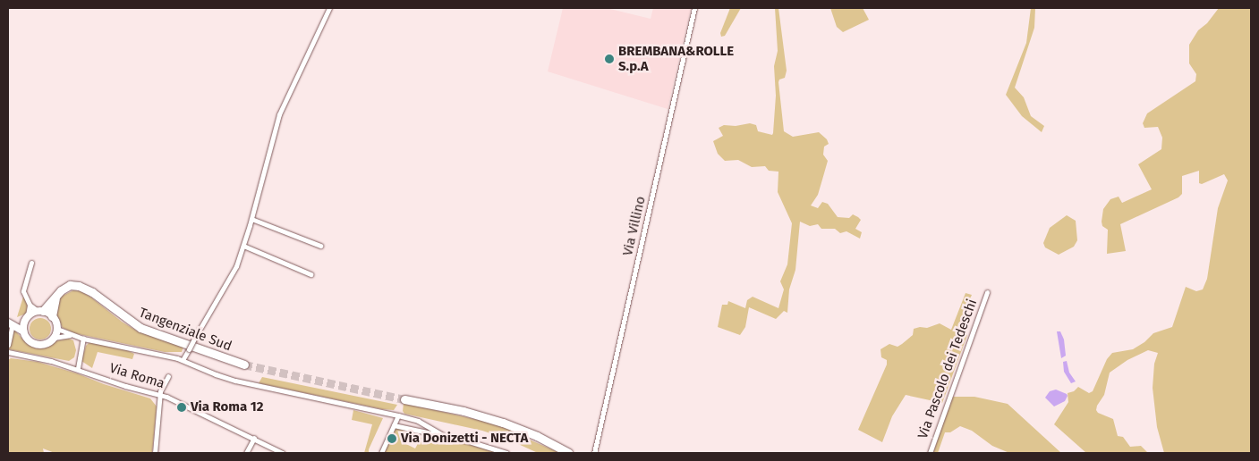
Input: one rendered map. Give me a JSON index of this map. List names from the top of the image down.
{
  "streets": {
    "highway": ["Tangenziale Sud"],
    "street": ["Via Villino", "Via Pascolo dei Tedeschi", "Via Roma"]
  },
  "places": ["BREMBANA&ROLLE S.p.A", "Via Roma 12", "Via Donizetti - NECTA"]
}
